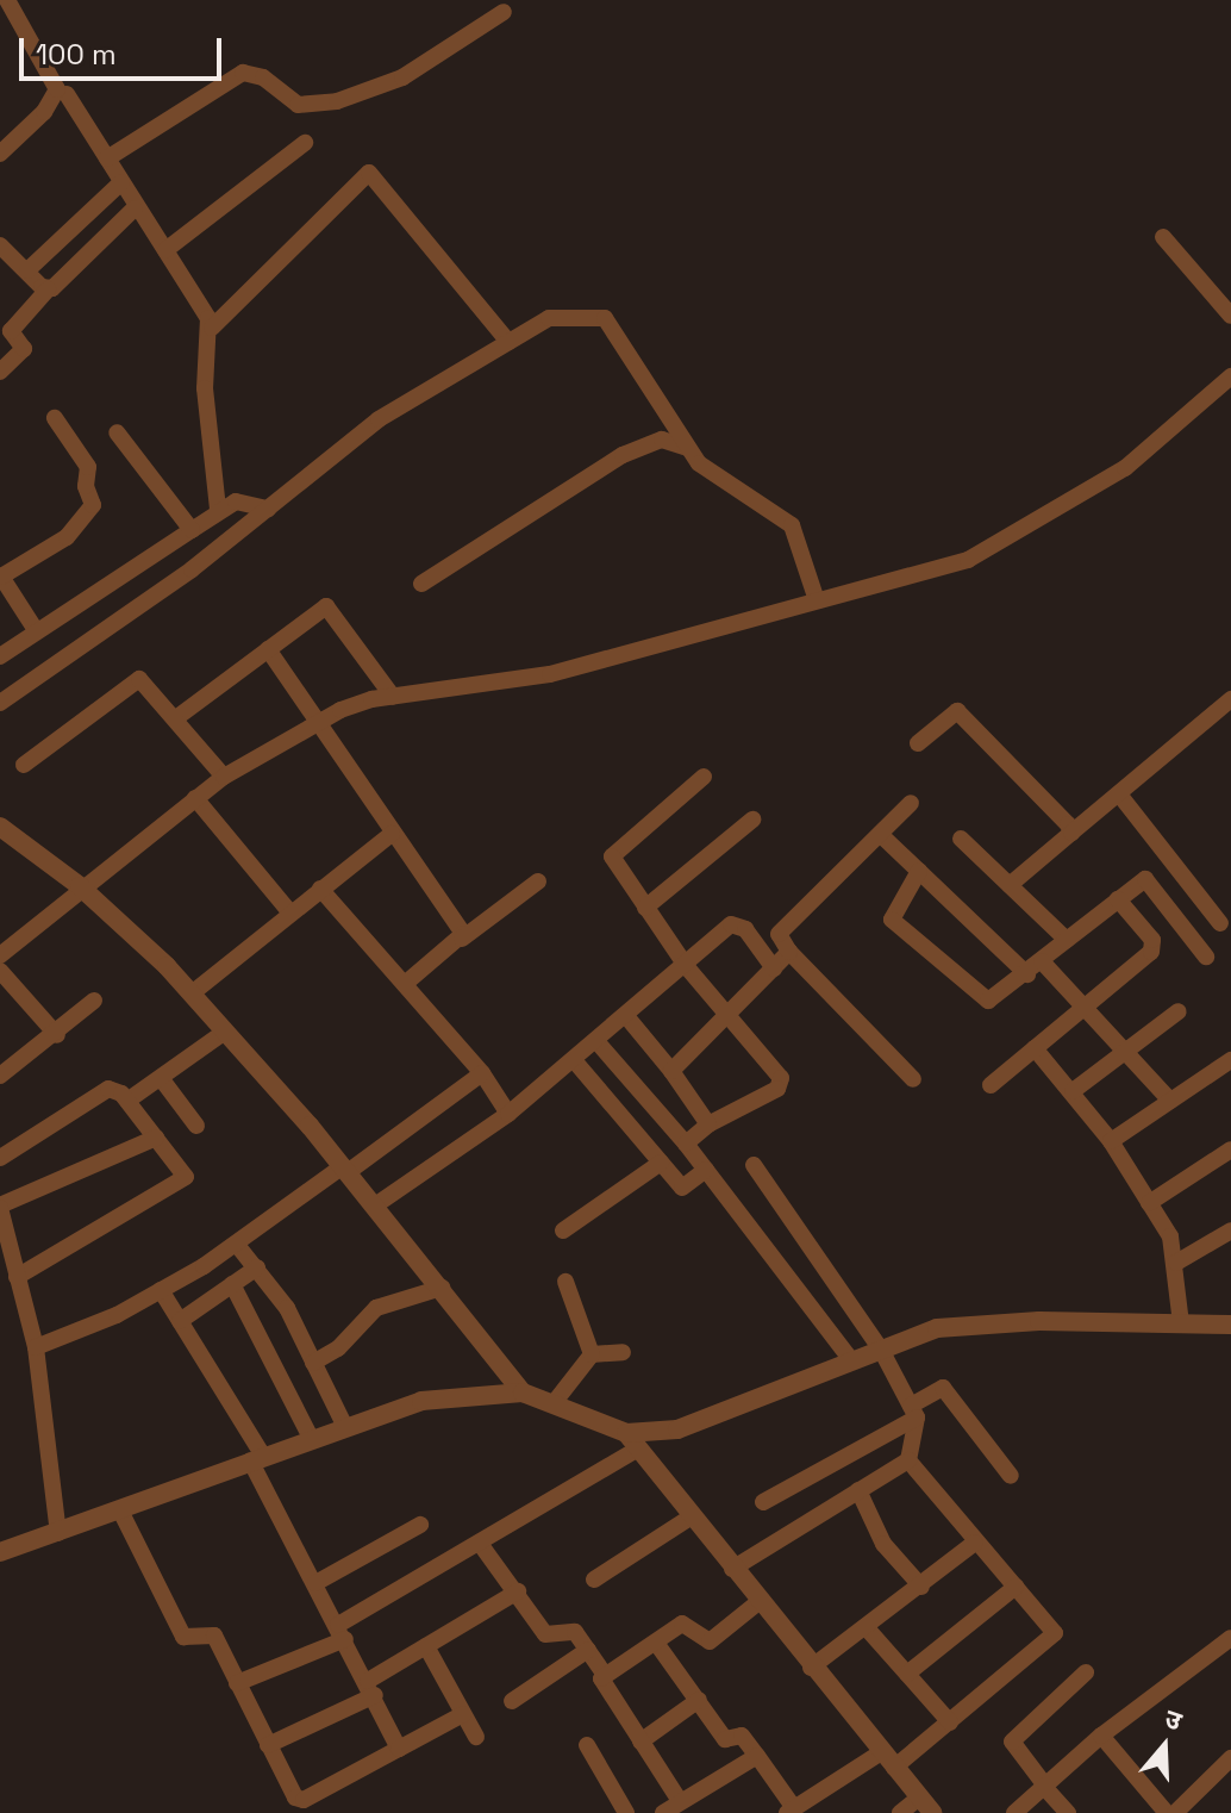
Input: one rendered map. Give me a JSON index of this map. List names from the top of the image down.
{
  "scale_bar": "100 m",
  "north": "top"
}
